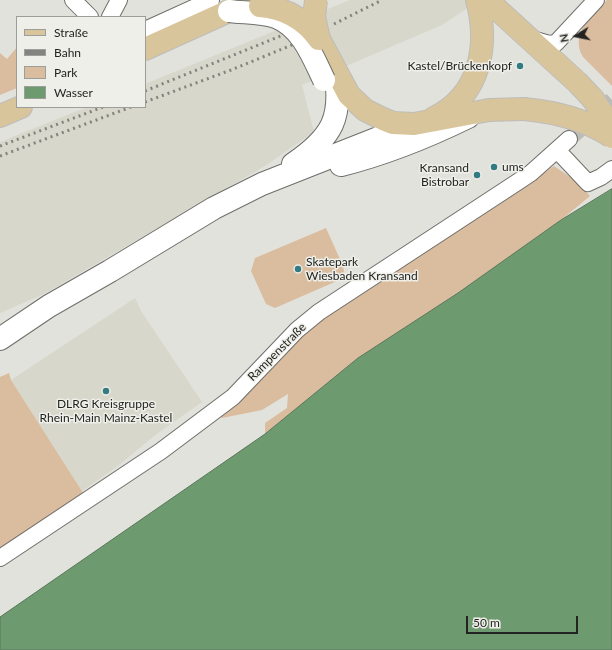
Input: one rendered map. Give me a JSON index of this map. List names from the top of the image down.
{
  "streets": {
    "street": ["Rampenstraße"]
  },
  "places": [
    "Kastel/Brückenkopf",
    "ums",
    "Kransand Bistrobar",
    "Skatepark Wiesbaden Kransand",
    "DLRG Kreisgruppe Rhein-Main Mainz-Kastel"
  ],
  "legend": [
    "Straße",
    "Bahn",
    "Park",
    "Wasser"
  ],
  "scale_bar": "50 m",
  "north": "left"
}
